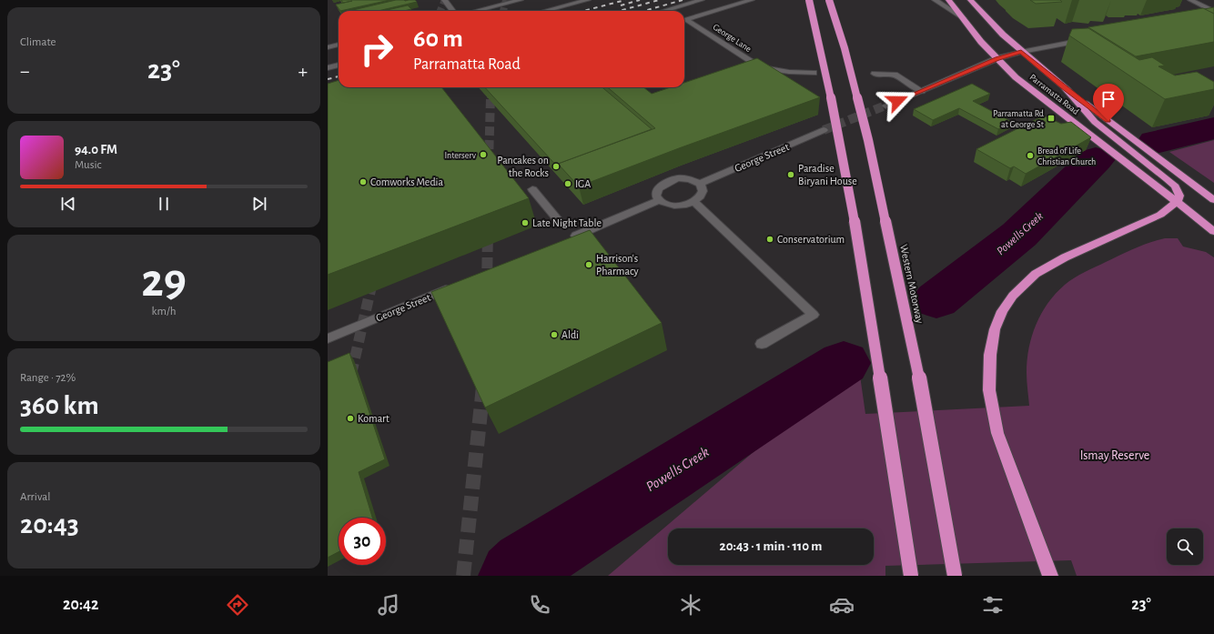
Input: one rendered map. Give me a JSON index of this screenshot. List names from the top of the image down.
{
  "streets": {
    "highway": ["Parramatta Road", "Western Motorway"],
    "street": ["George Lane", "George Street"]
  },
  "water": ["Powells Creek"],
  "parks": ["Ismay Reserve"],
  "places": {
    "transit": ["Parramatta Rd at George St"],
    "other": [
      "Interserv",
      "Bread of Life Christian Church",
      "Pancakes on the Rocks",
      "Paradise Biryani House",
      "Comworks Media",
      "IGA",
      "Late Night Table",
      "Conservatorium",
      "Harrison's Pharmacy",
      "Aldi",
      "Komart"
    ]
  },
  "page": {
    "tile": [
      "Climate",
      ["29", "km/h"],
      ["Range · 72%", "360 km"],
      ["Arrival", "20:43"]
    ],
    "turn": ["60 m", "Parramatta Road"],
    "heat": ["−", "23°", "+"],
    "song": ["94.0 FM", "Music"],
    "limit": "30",
    "trip": "20:43 · 1 min · 110 m",
    "tabs": ["20:42", "23°"]
  }
}
